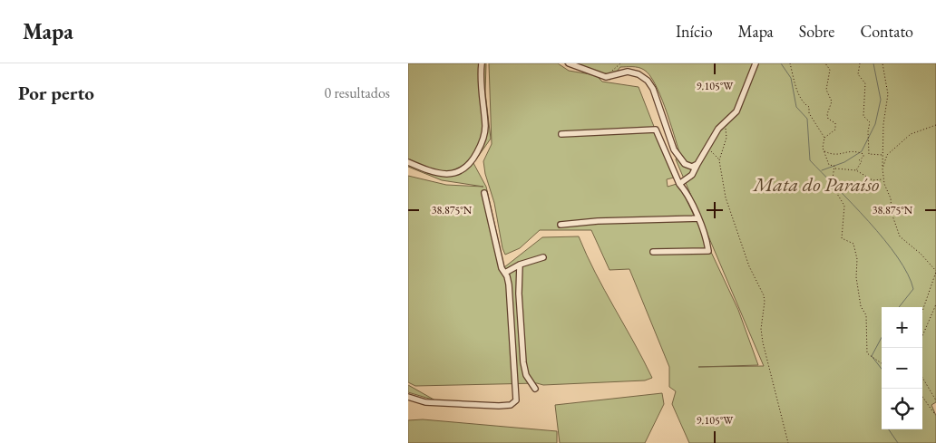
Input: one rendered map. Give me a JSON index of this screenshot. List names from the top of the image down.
{
  "parks": ["Mata do Paraíso"],
  "page": {
    "header": "Mapa",
    "nav": [
      "Início",
      "Mapa",
      "Sobre",
      "Contato"
    ],
    "heading": ["Por perto", "0 resultados"],
    "map_buttons": ["+", "−"]
  },
  "coordinates": ["9.105°W", "38.875°N"]
}
